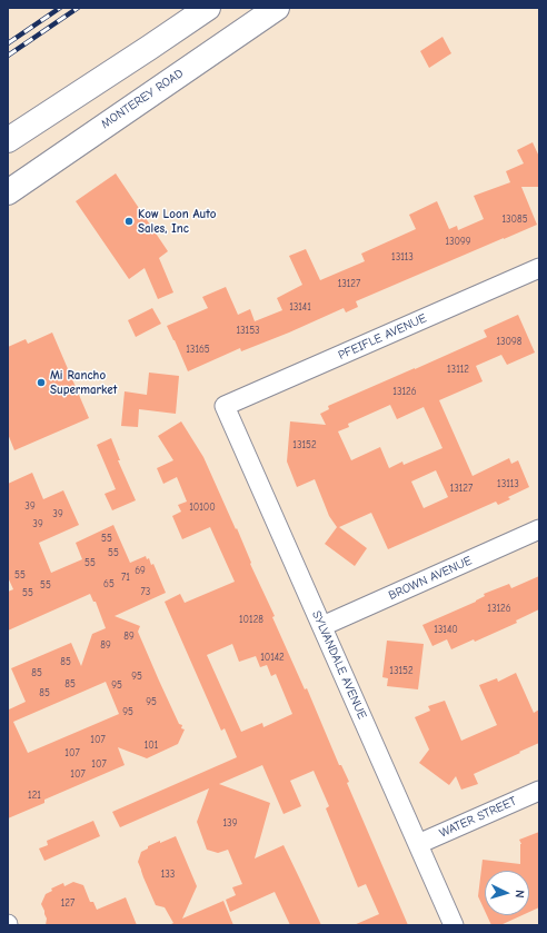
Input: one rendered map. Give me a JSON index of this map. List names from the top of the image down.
{
  "streets": {
    "main road": ["MONTEREY ROAD"],
    "street": [
      "PFEIFLE AVENUE",
      "BROWN AVENUE",
      "SYLVANDALE AVENUE",
      "WATER STREET"
    ]
  },
  "crossings": [
    ["PFEIFLE AVENUE", "SYLVANDALE AVENUE"],
    ["BROWN AVENUE", "SYLVANDALE AVENUE"],
    ["SYLVANDALE AVENUE", "WATER STREET"]
  ],
  "places": ["Kow Loon Auto Sales, Inc", "Mi Rancho Supermarket"],
  "house_numbers": [
    "13085",
    "13099",
    "13113",
    "13127",
    "13141",
    "13153",
    "13098",
    "13165",
    "13112",
    "13126",
    "13152",
    "13113",
    "13127",
    "39",
    "10100",
    "39",
    "39",
    "55",
    "55",
    "55",
    "69",
    "55",
    "71",
    "65",
    "55",
    "73",
    "55",
    "13126",
    "10128",
    "13140",
    "89",
    "89",
    "10142",
    "85",
    "13152",
    "85",
    "95",
    "85",
    "95",
    "85",
    "95",
    "95",
    "107",
    "101",
    "107",
    "107",
    "107",
    "121",
    "139",
    "133",
    "127"
  ],
  "north": "right"
}
